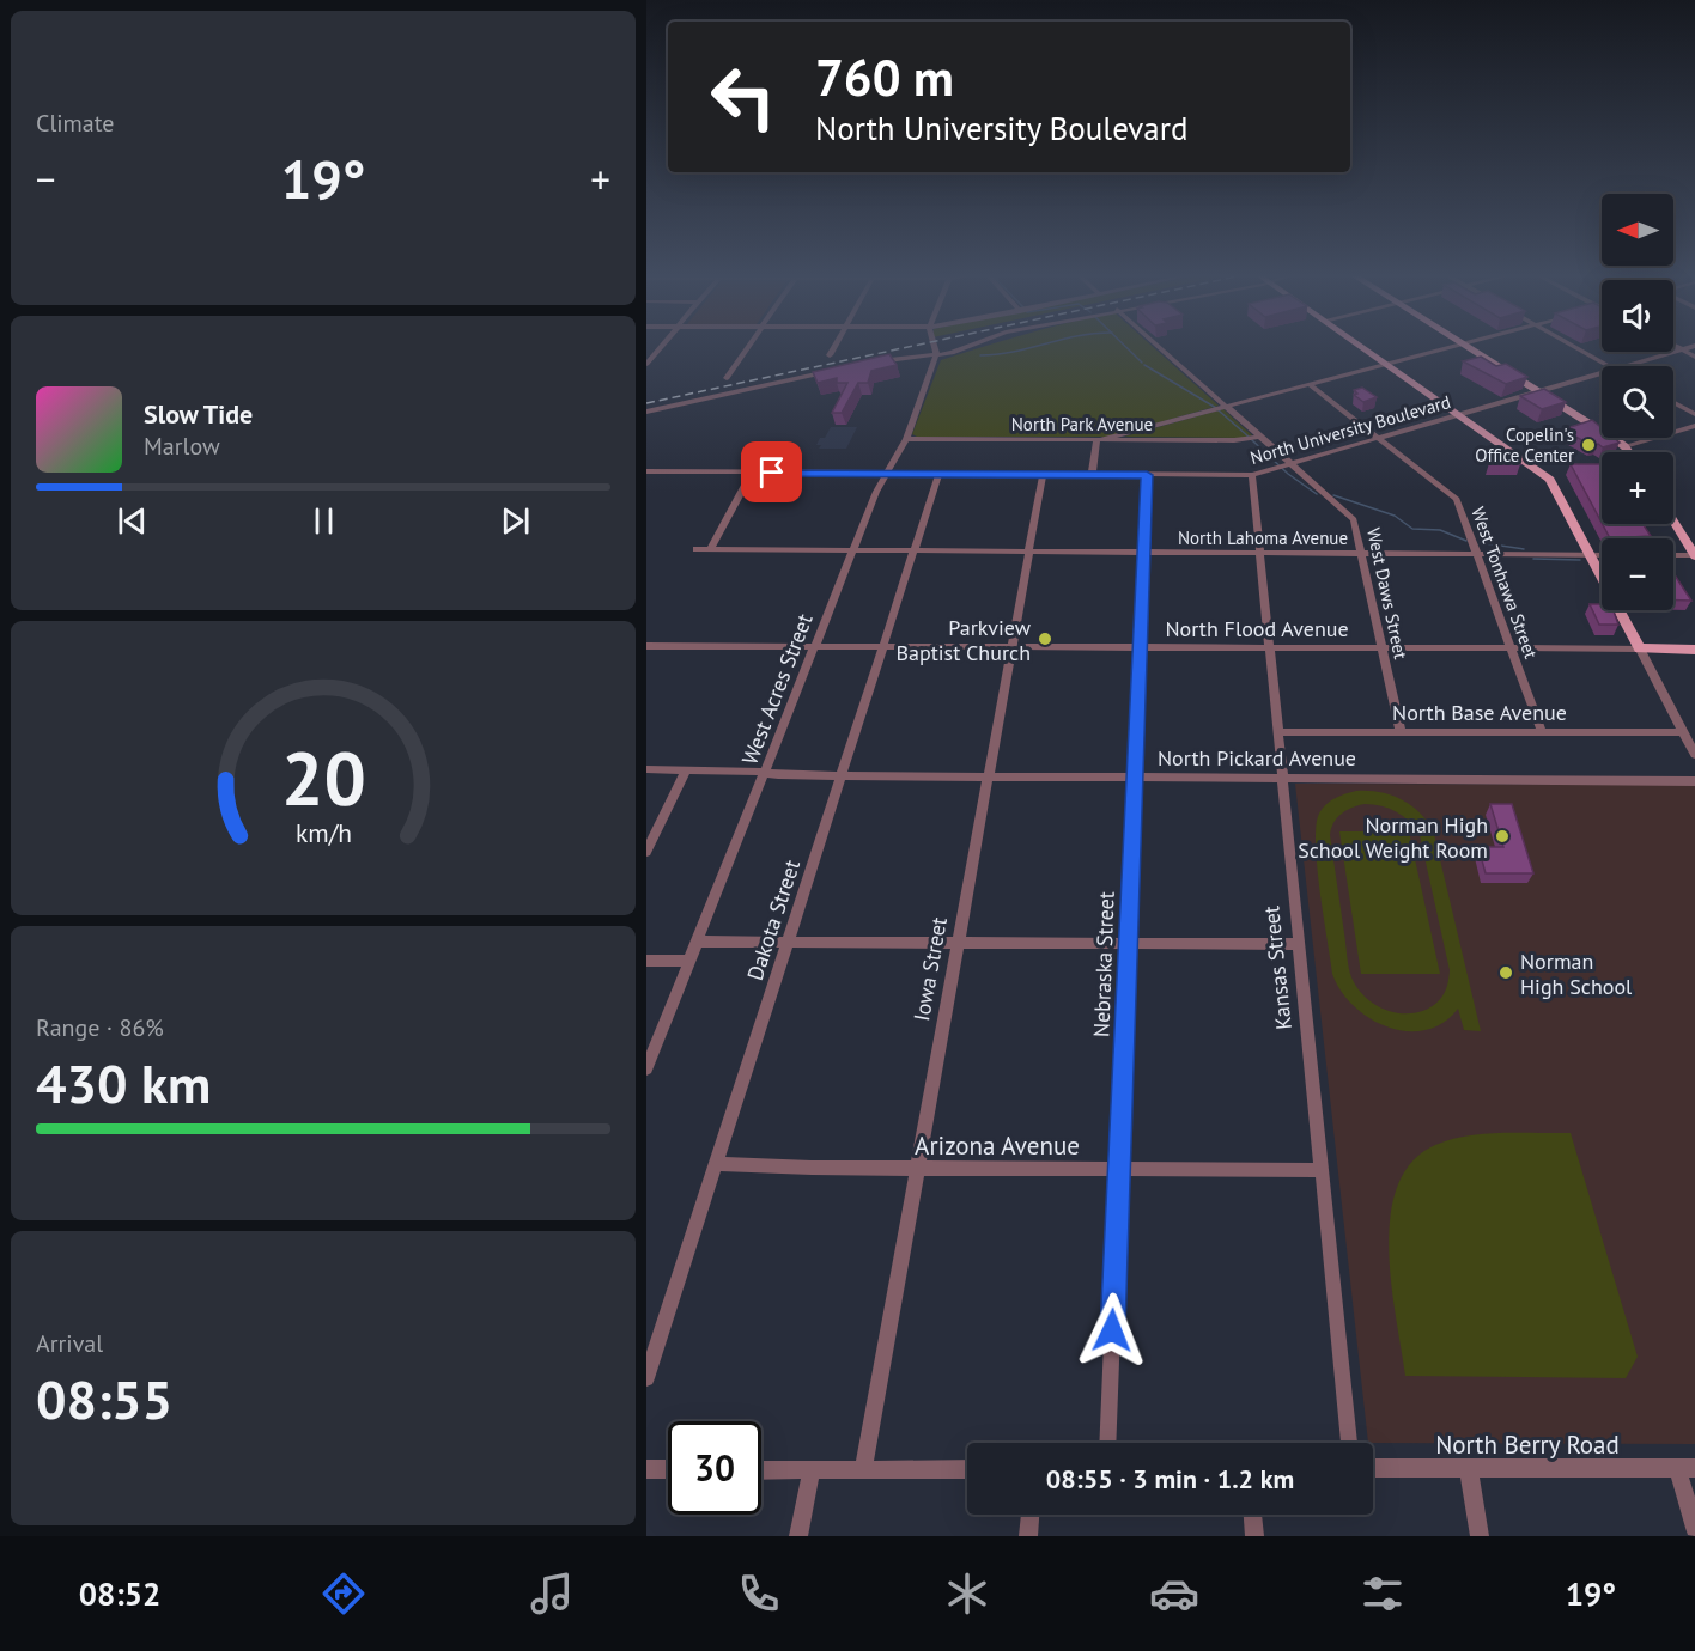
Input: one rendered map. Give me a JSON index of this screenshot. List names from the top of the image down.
{
  "streets": {
    "main road": ["North Flood Avenue"],
    "street": [
      "North Park Avenue",
      "North University Boulevard",
      "North Lahoma Avenue",
      "West Tonhawa Street",
      "West Daws Street",
      "West Acres Street",
      "North Base Avenue",
      "North Pickard Avenue",
      "Dakota Street",
      "Nebraska Street",
      "Kansas Street",
      "Iowa Street",
      "Arizona Avenue",
      "North Berry Road"
    ]
  },
  "crossings": [
    ["North Park Avenue", "West Daws Street"],
    ["North Park Avenue", "West Acres Street"],
    ["North University Boulevard", "West Tonhawa Street"],
    ["North University Boulevard", "West Daws Street"],
    ["North University Boulevard", "West Acres Street"],
    ["North University Boulevard", "Dakota Street"],
    ["North University Boulevard", "Nebraska Street"],
    ["North University Boulevard", "Kansas Street"],
    ["North University Boulevard", "Iowa Street"],
    ["North Lahoma Avenue", "West Tonhawa Street"],
    ["North Lahoma Avenue", "West Daws Street"],
    ["North Lahoma Avenue", "West Acres Street"],
    ["North Lahoma Avenue", "Dakota Street"],
    ["North Lahoma Avenue", "Nebraska Street"],
    ["North Lahoma Avenue", "Kansas Street"],
    ["North Lahoma Avenue", "Iowa Street"],
    ["West Tonhawa Street", "North Flood Avenue"],
    ["West Tonhawa Street", "North Base Avenue"],
    ["West Daws Street", "North Flood Avenue"],
    ["West Daws Street", "North Base Avenue"],
    ["North Flood Avenue", "West Acres Street"],
    ["North Flood Avenue", "Dakota Street"],
    ["North Flood Avenue", "Nebraska Street"],
    ["North Flood Avenue", "Kansas Street"],
    ["North Flood Avenue", "Iowa Street"],
    ["West Acres Street", "North Pickard Avenue"],
    ["North Base Avenue", "Kansas Street"],
    ["North Pickard Avenue", "Dakota Street"],
    ["North Pickard Avenue", "Nebraska Street"],
    ["North Pickard Avenue", "Kansas Street"],
    ["North Pickard Avenue", "Iowa Street"],
    ["Dakota Street", "Arizona Avenue"],
    ["Nebraska Street", "Arizona Avenue"],
    ["Kansas Street", "Arizona Avenue"],
    ["Iowa Street", "Arizona Avenue"]
  ],
  "places": [
    "Copelin's Office Center",
    "Parkview Baptist Church",
    "Norman High School Weight Room",
    "Norman High School"
  ],
  "north": "left",
  "page": {
    "tile": [
      "Climate",
      ["Range · 86%", "430 km"],
      ["Arrival", "08:55"]
    ],
    "turn": ["760 m", "North University Boulevard"],
    "heat": ["−", "19°", "+"],
    "map_buttons": ["+", "−"],
    "song": ["Slow Tide", "Marlow"],
    "limit": "30",
    "trip": "08:55 · 3 min · 1.2 km",
    "tabs": ["08:52", "19°"],
    "gauge": ["20", "km/h"]
  }
}
